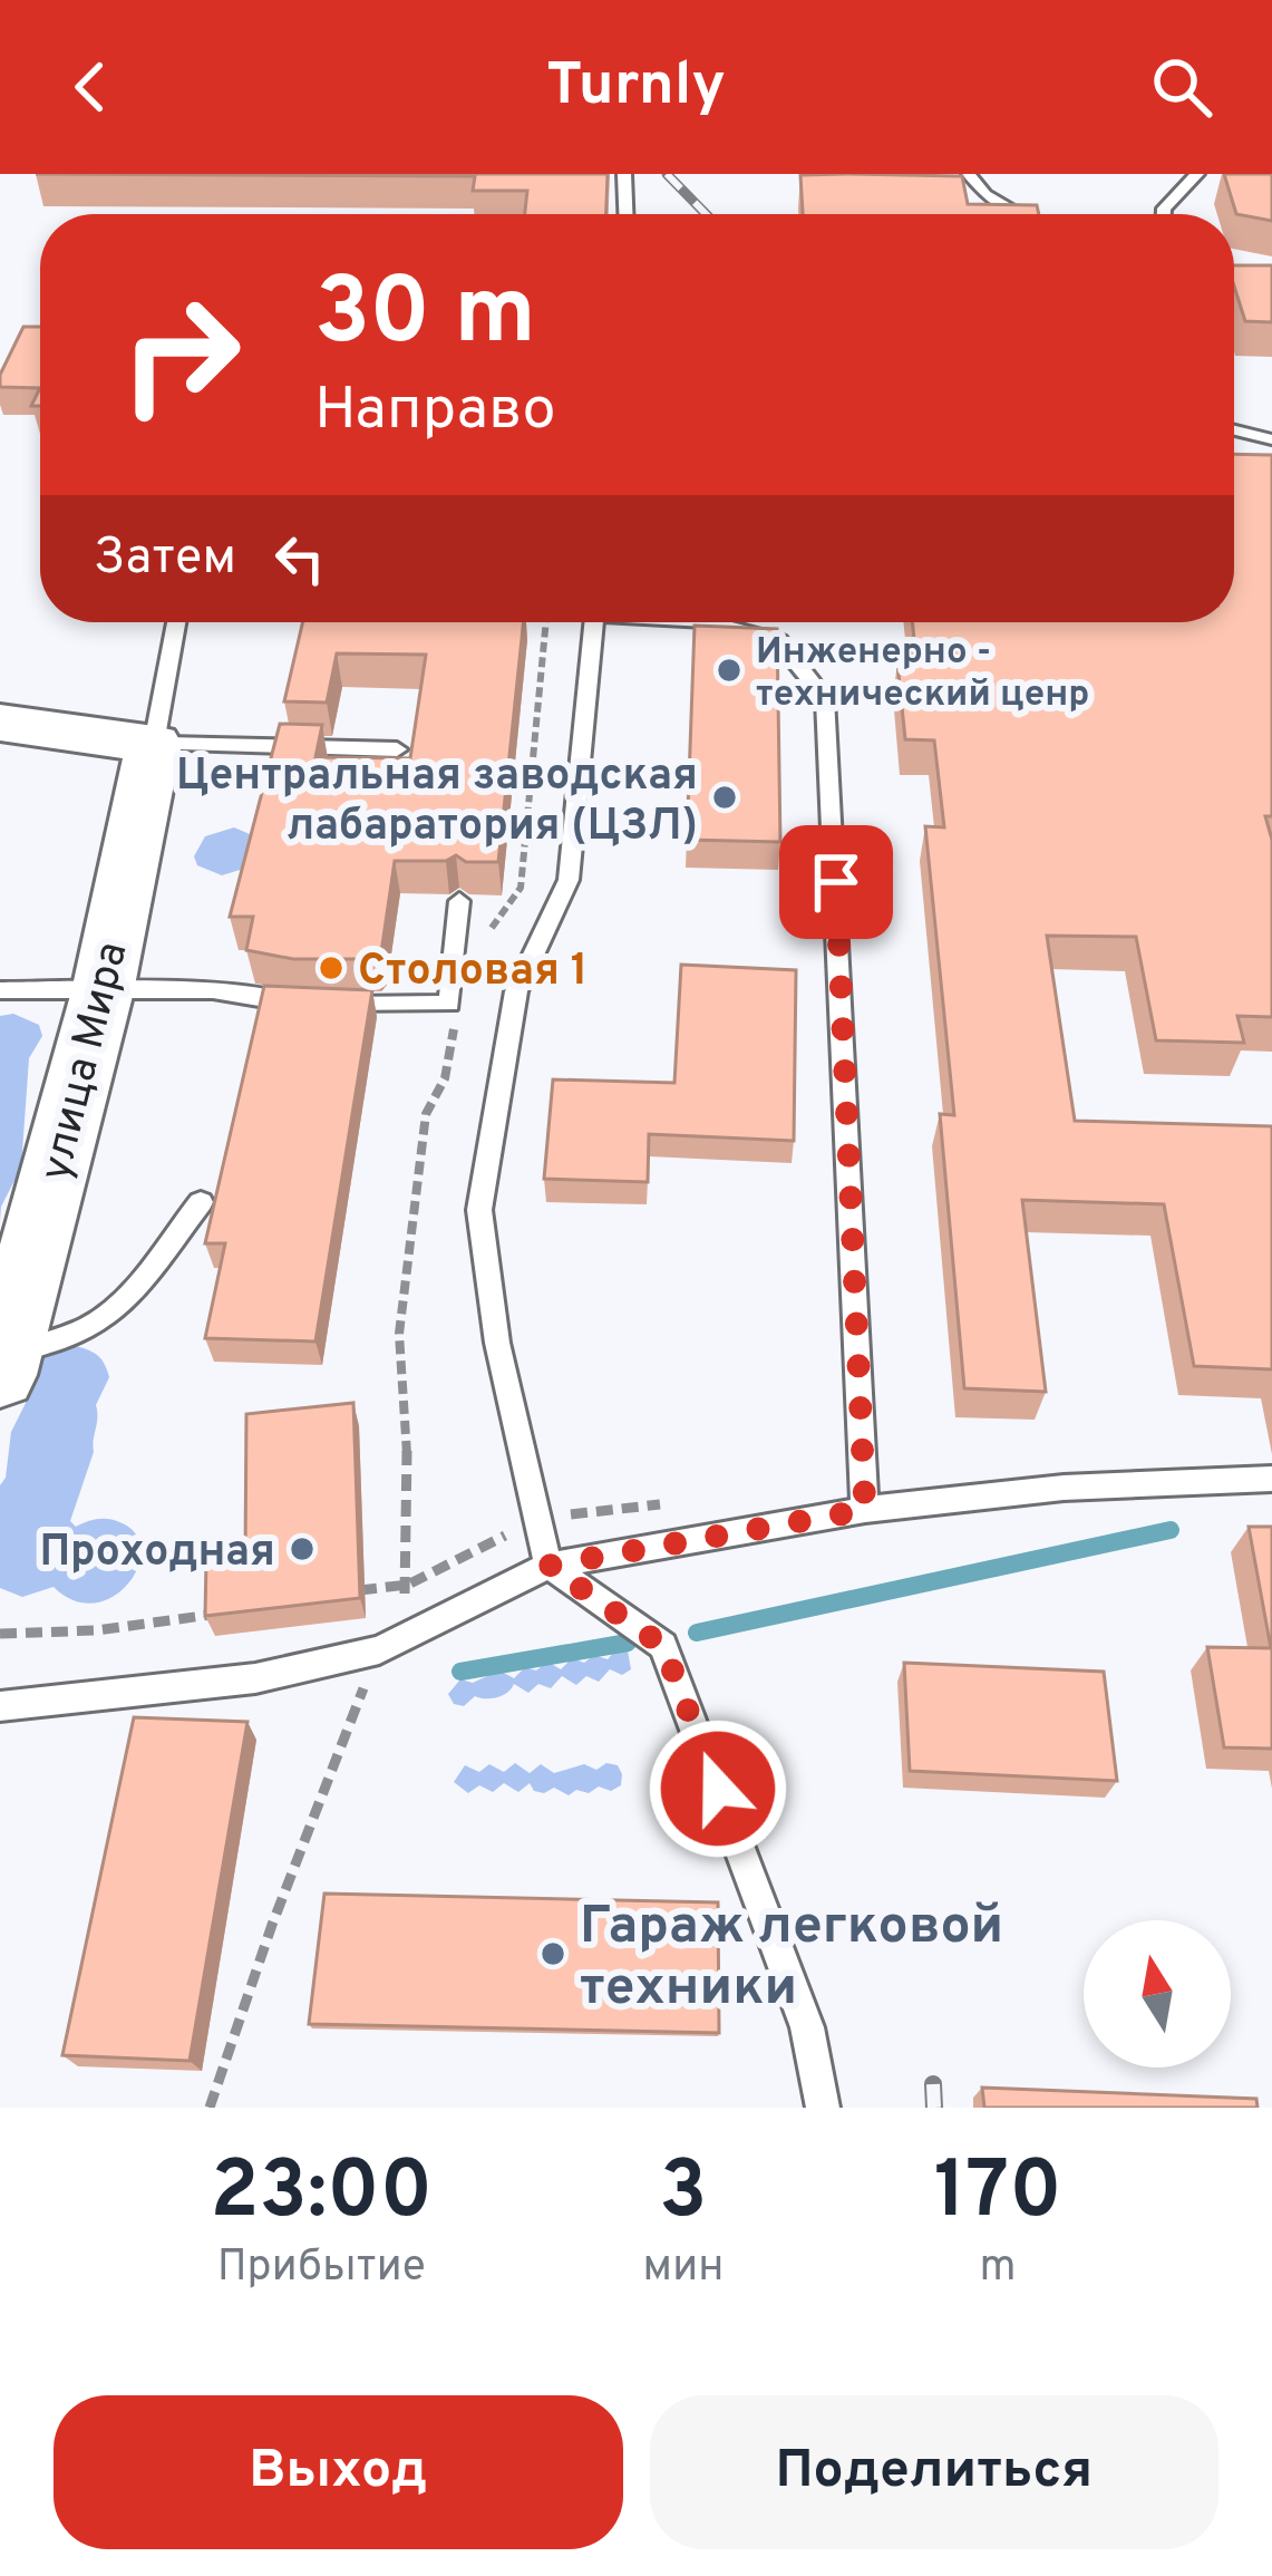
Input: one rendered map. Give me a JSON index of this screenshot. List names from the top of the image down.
{
  "streets": {
    "main road": ["улица Мира"]
  },
  "places": [
    "Инженерно - технический ценр",
    "Центральная заводская лабаратория (ЦЗЛ)",
    "Столовая 1",
    "Проходная",
    "Гараж легковой техники"
  ],
  "north": "top",
  "page": {
    "header": "Turnly",
    "turn": ["30 m", "Направо"],
    "then": "Затем",
    "eta": [
      "23:00",
      "Прибытие",
      "3",
      "мин",
      "170",
      "m"
    ],
    "buttons": ["Выход", "Поделиться"]
  }
}
